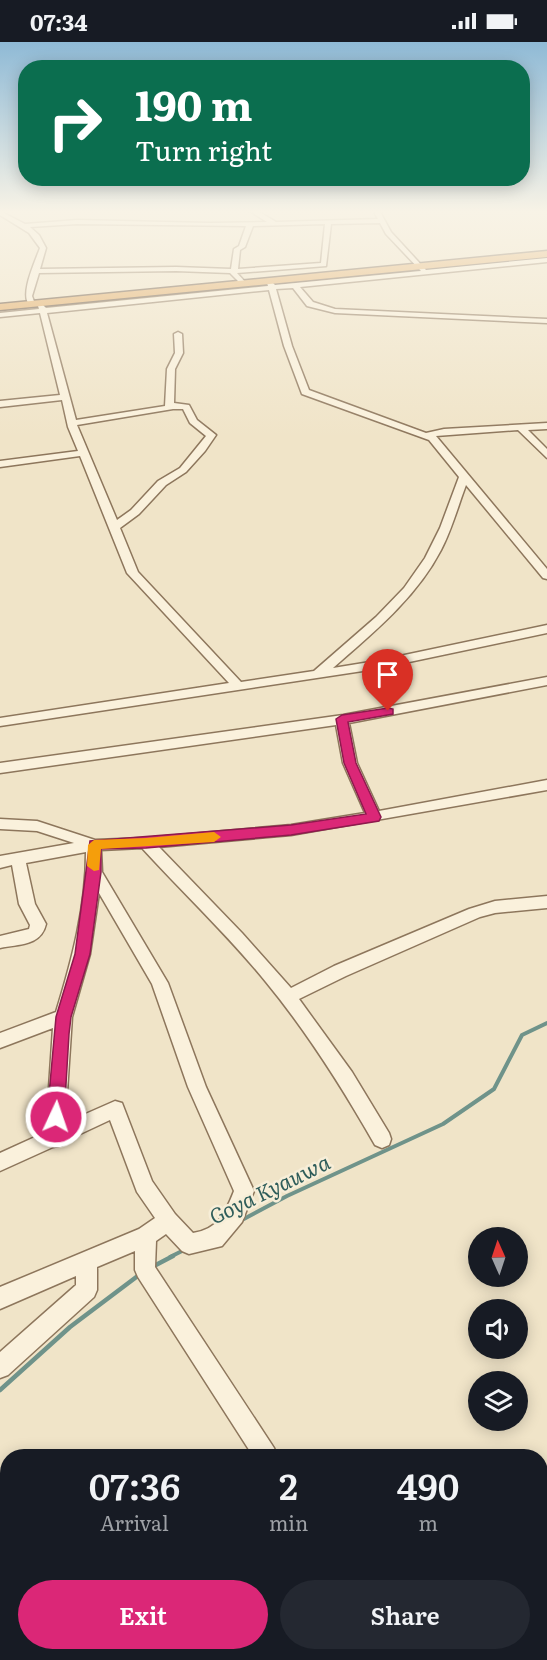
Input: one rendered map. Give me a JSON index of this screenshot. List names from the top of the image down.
{
  "water": ["Goya Kyauwa"],
  "north": "top",
  "page": {
    "status": "07:34",
    "turn": ["190 m", "Turn right"],
    "eta": [
      "07:36",
      "Arrival",
      "2",
      "min",
      "490",
      "m"
    ],
    "buttons": ["Exit", "Share"]
  }
}
